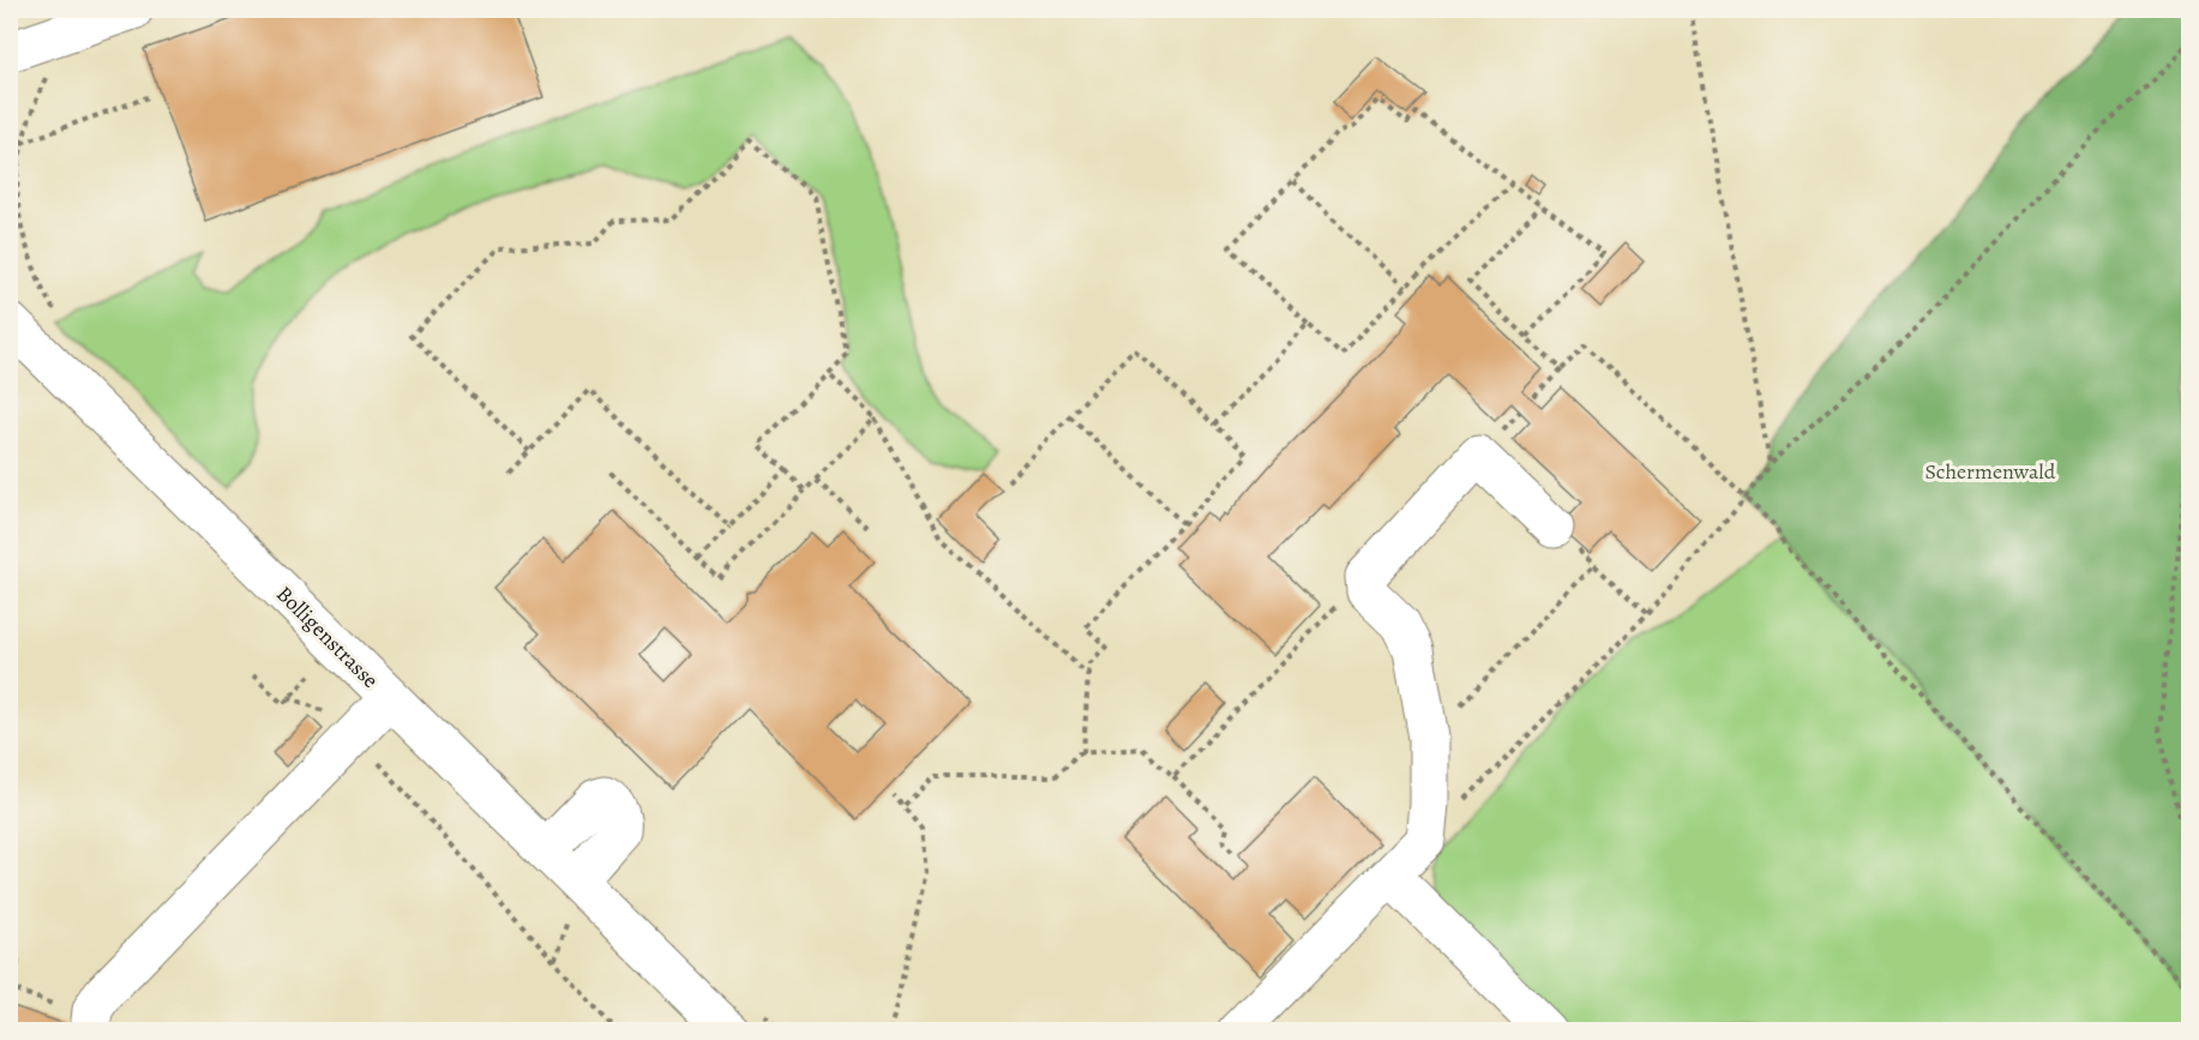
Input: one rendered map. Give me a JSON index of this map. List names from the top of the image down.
{
  "streets": {
    "lane": ["Bolligenstrasse"]
  },
  "parks": ["Schermenwald"]
}
